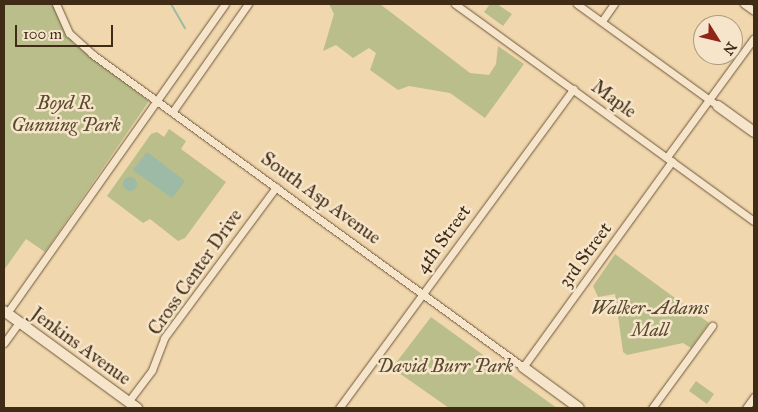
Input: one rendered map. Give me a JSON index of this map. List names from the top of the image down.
{
  "streets": {
    "street": [
      "Maple",
      "South Asp Avenue",
      "4th Street",
      "3rd Street",
      "Cross Center Drive",
      "Jenkins Avenue"
    ]
  },
  "crossings": [
    ["Maple", "4th Street"],
    ["Maple", "3rd Street"],
    ["South Asp Avenue", "4th Street"],
    ["South Asp Avenue", "3rd Street"],
    ["South Asp Avenue", "Cross Center Drive"],
    ["Cross Center Drive", "Jenkins Avenue"]
  ],
  "parks": ["Boyd R. Gunning Park", "Walker-Adams Mall", "David Burr Park"],
  "scale_bar": "100 m",
  "north": "bottom right"
}
